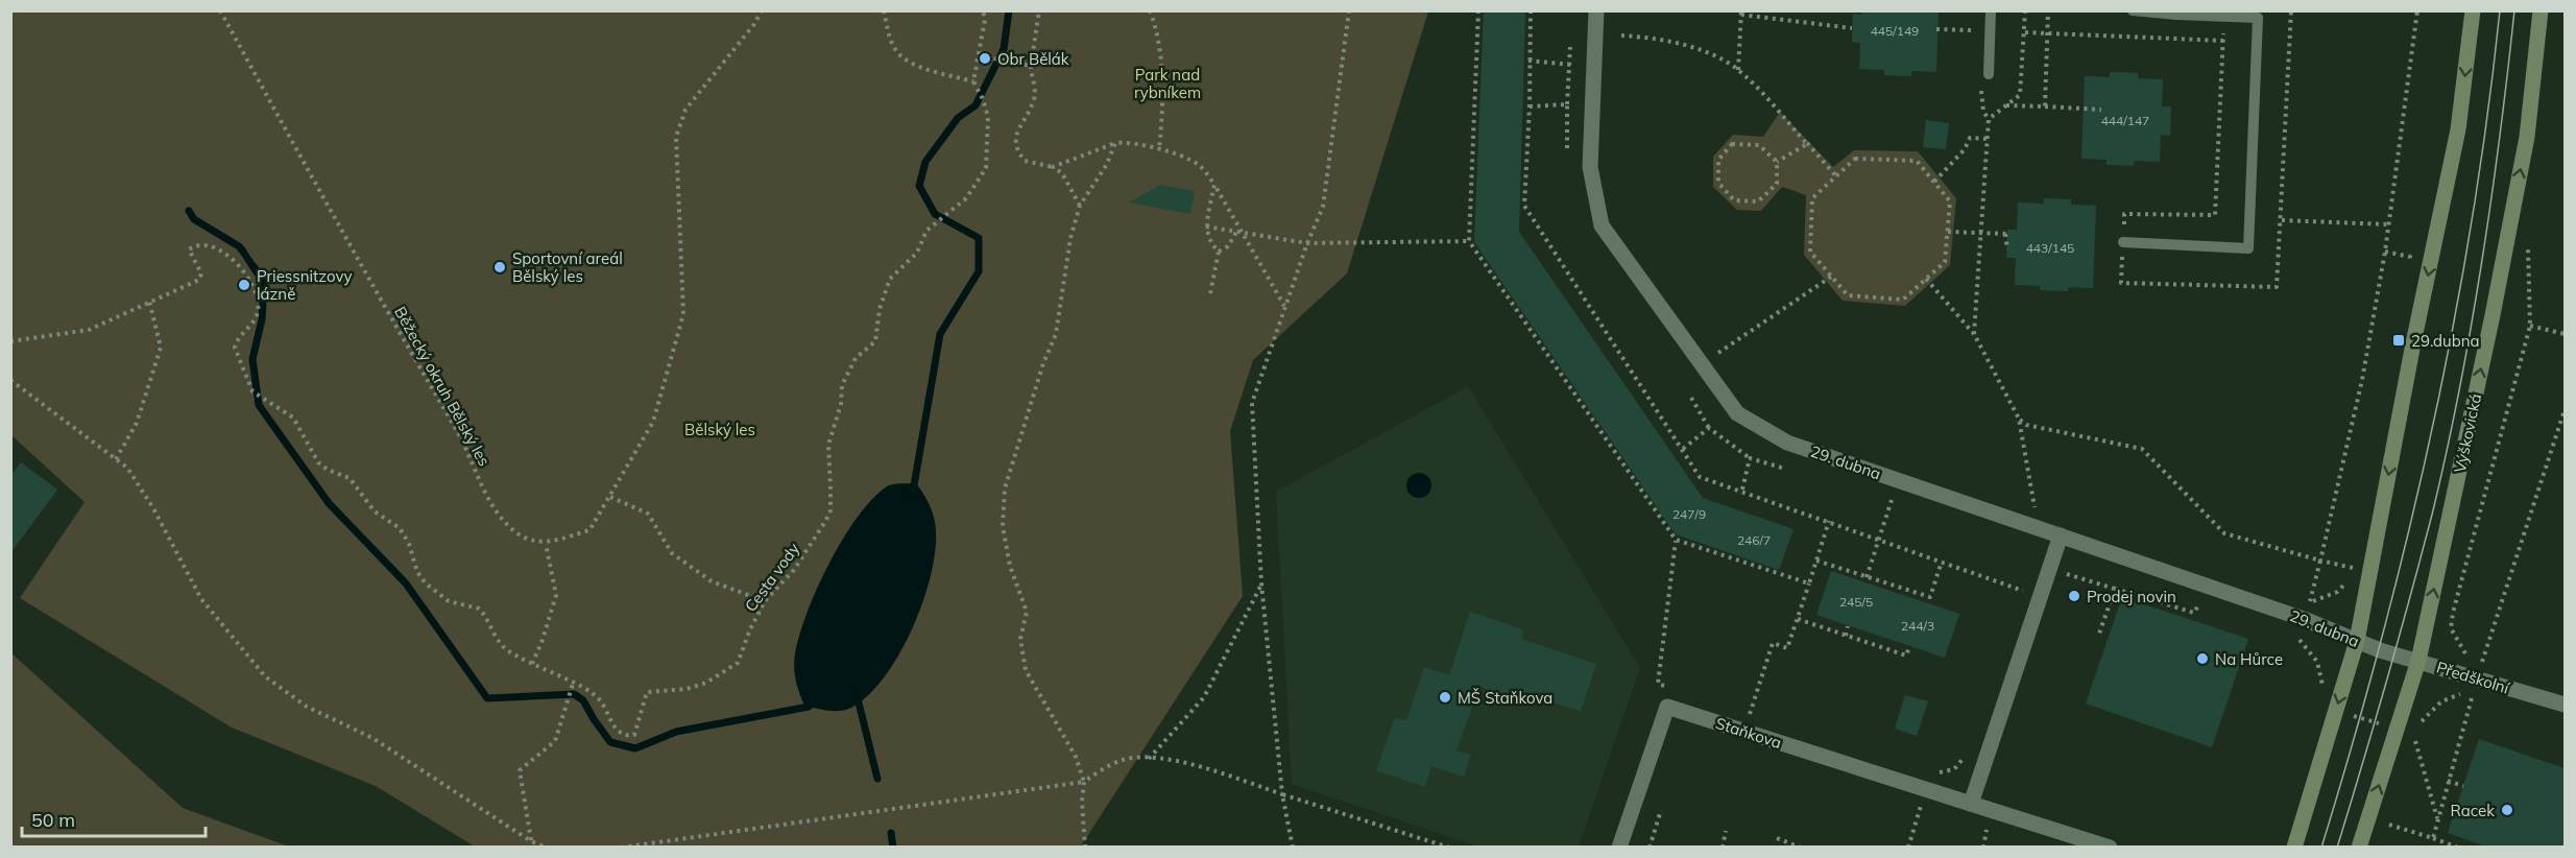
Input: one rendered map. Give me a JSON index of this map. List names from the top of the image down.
{
  "streets": {
    "street": [
      "Výškovická",
      "29. dubna",
      "Předškolní",
      "Staňkova"
    ],
    "path": ["Běžecký okruh Bělský les", "Cesta vody"]
  },
  "crossings": [
    ["Výškovická", "Předškolní"],
    ["29. dubna", "Předškolní"]
  ],
  "parks": ["Park nad rybníkem", "Bělský les"],
  "places": {
    "other": [
      "Obr Bělák",
      "Sportovní areál Bělský les",
      "Priessnitzovy lázně",
      "Prodej novin",
      "Na Hůrce",
      "MŠ Staňkova",
      "Racek"
    ],
    "transit": ["29.dubna"]
  },
  "house_numbers": [
    "445/149",
    "444/147",
    "443/145",
    "247/9",
    "246/7",
    "245/5",
    "244/3"
  ],
  "scale_bar": "50 m"
}
